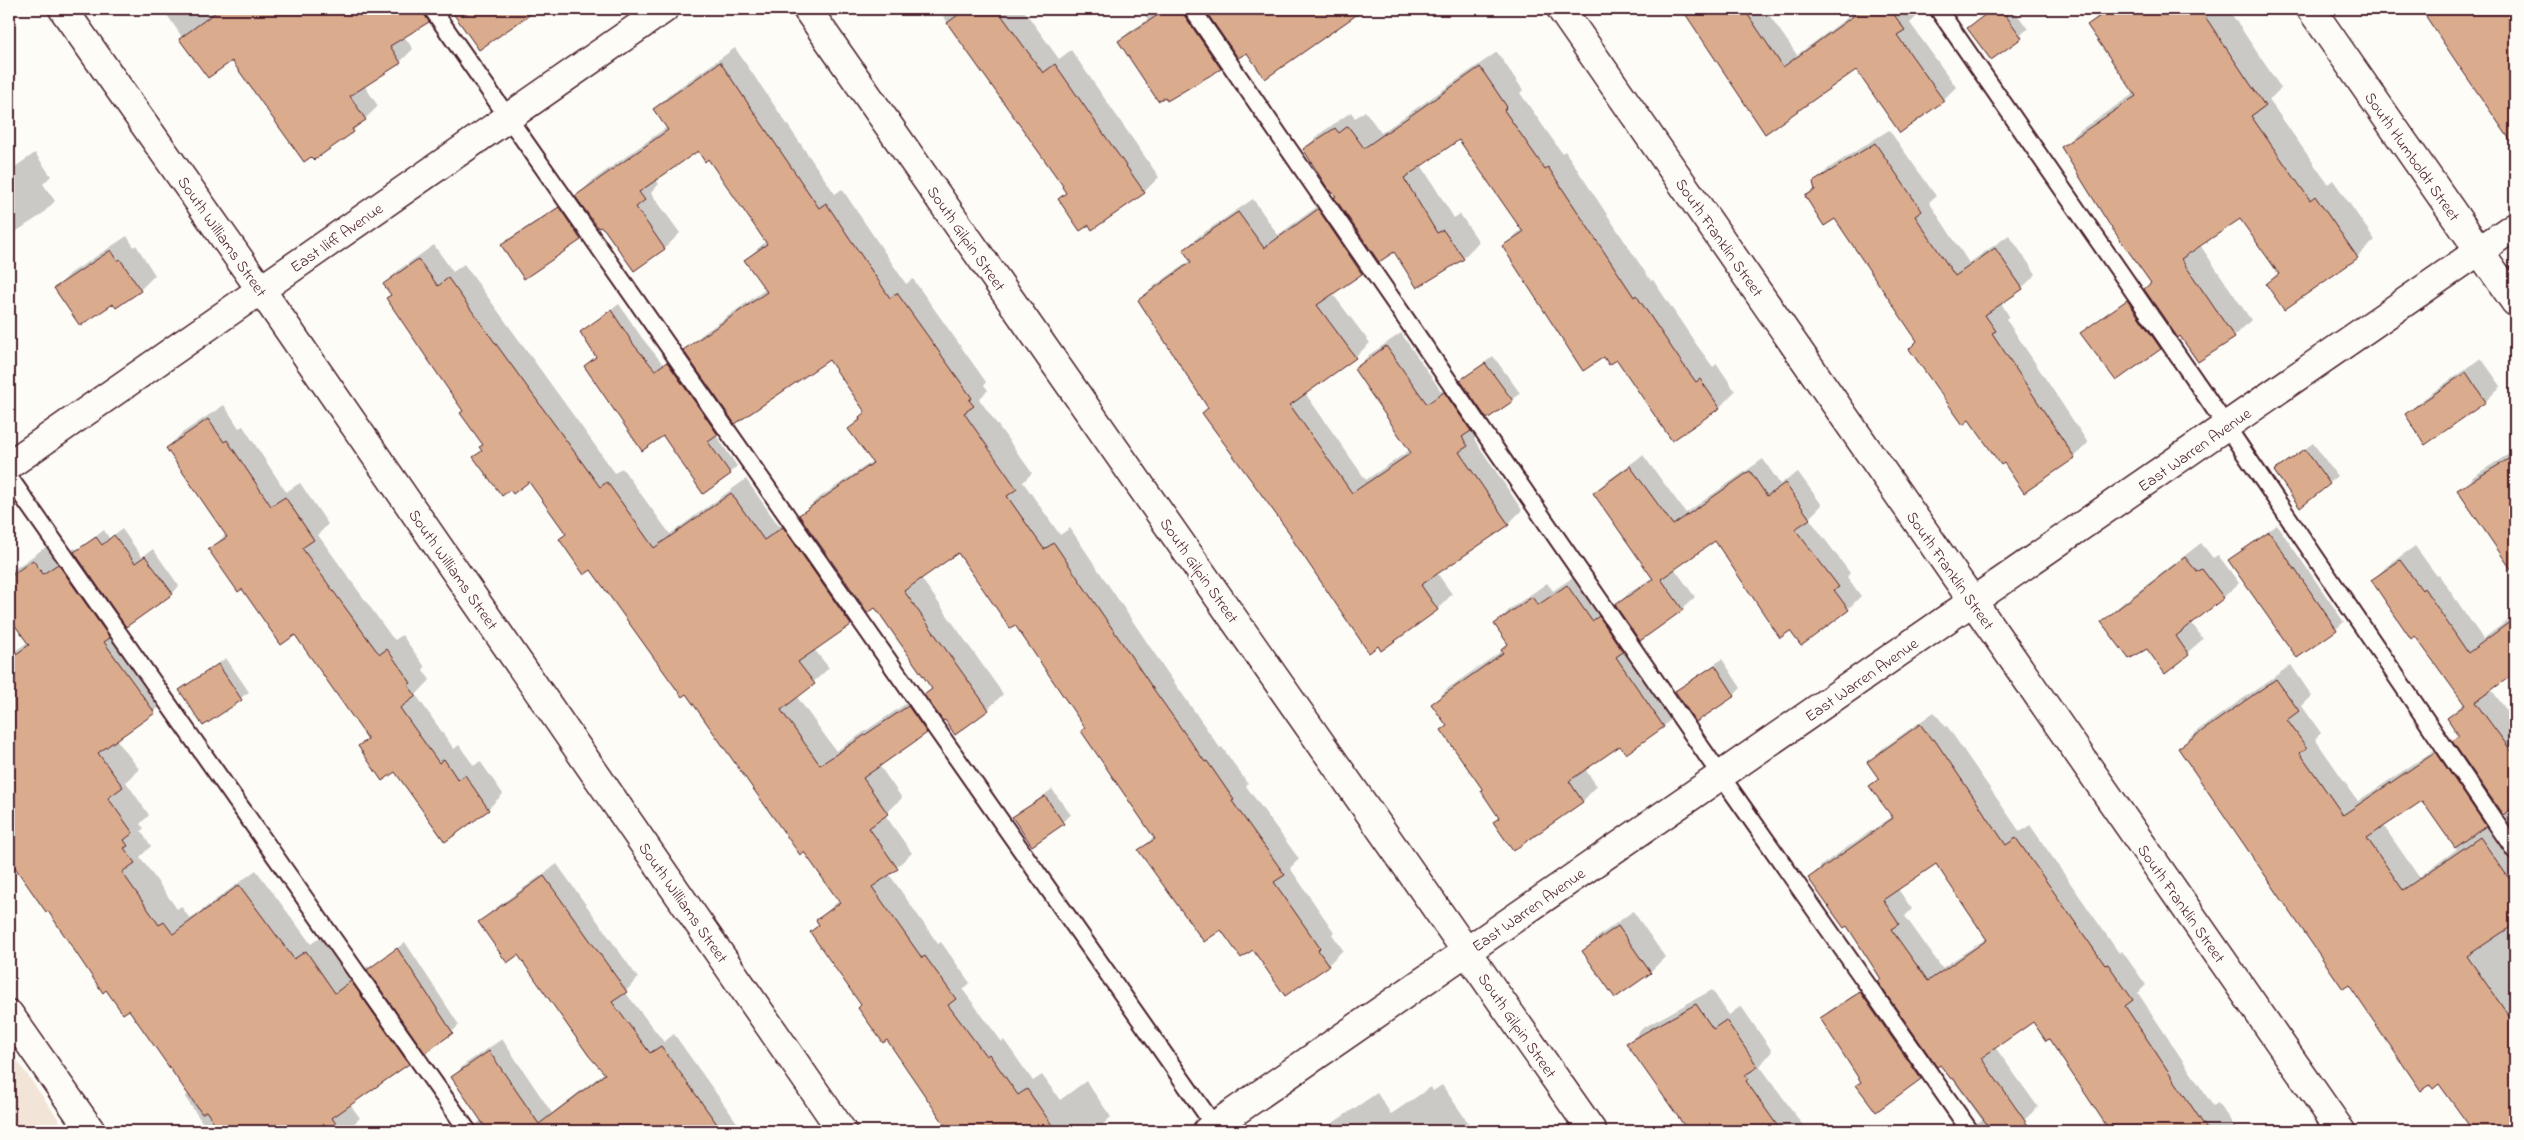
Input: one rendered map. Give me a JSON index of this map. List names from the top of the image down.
{
  "streets": {
    "street": [
      "South Humboldt Street",
      "South Williams Street",
      "East Iliff Avenue",
      "South Franklin Street",
      "South Gilpin Street",
      "East Warren Avenue"
    ]
  },
  "crossings": [
    ["South Humboldt Street", "East Warren Avenue"],
    ["South Williams Street", "East Iliff Avenue"],
    ["South Franklin Street", "East Warren Avenue"],
    ["South Gilpin Street", "East Warren Avenue"]
  ]
}
